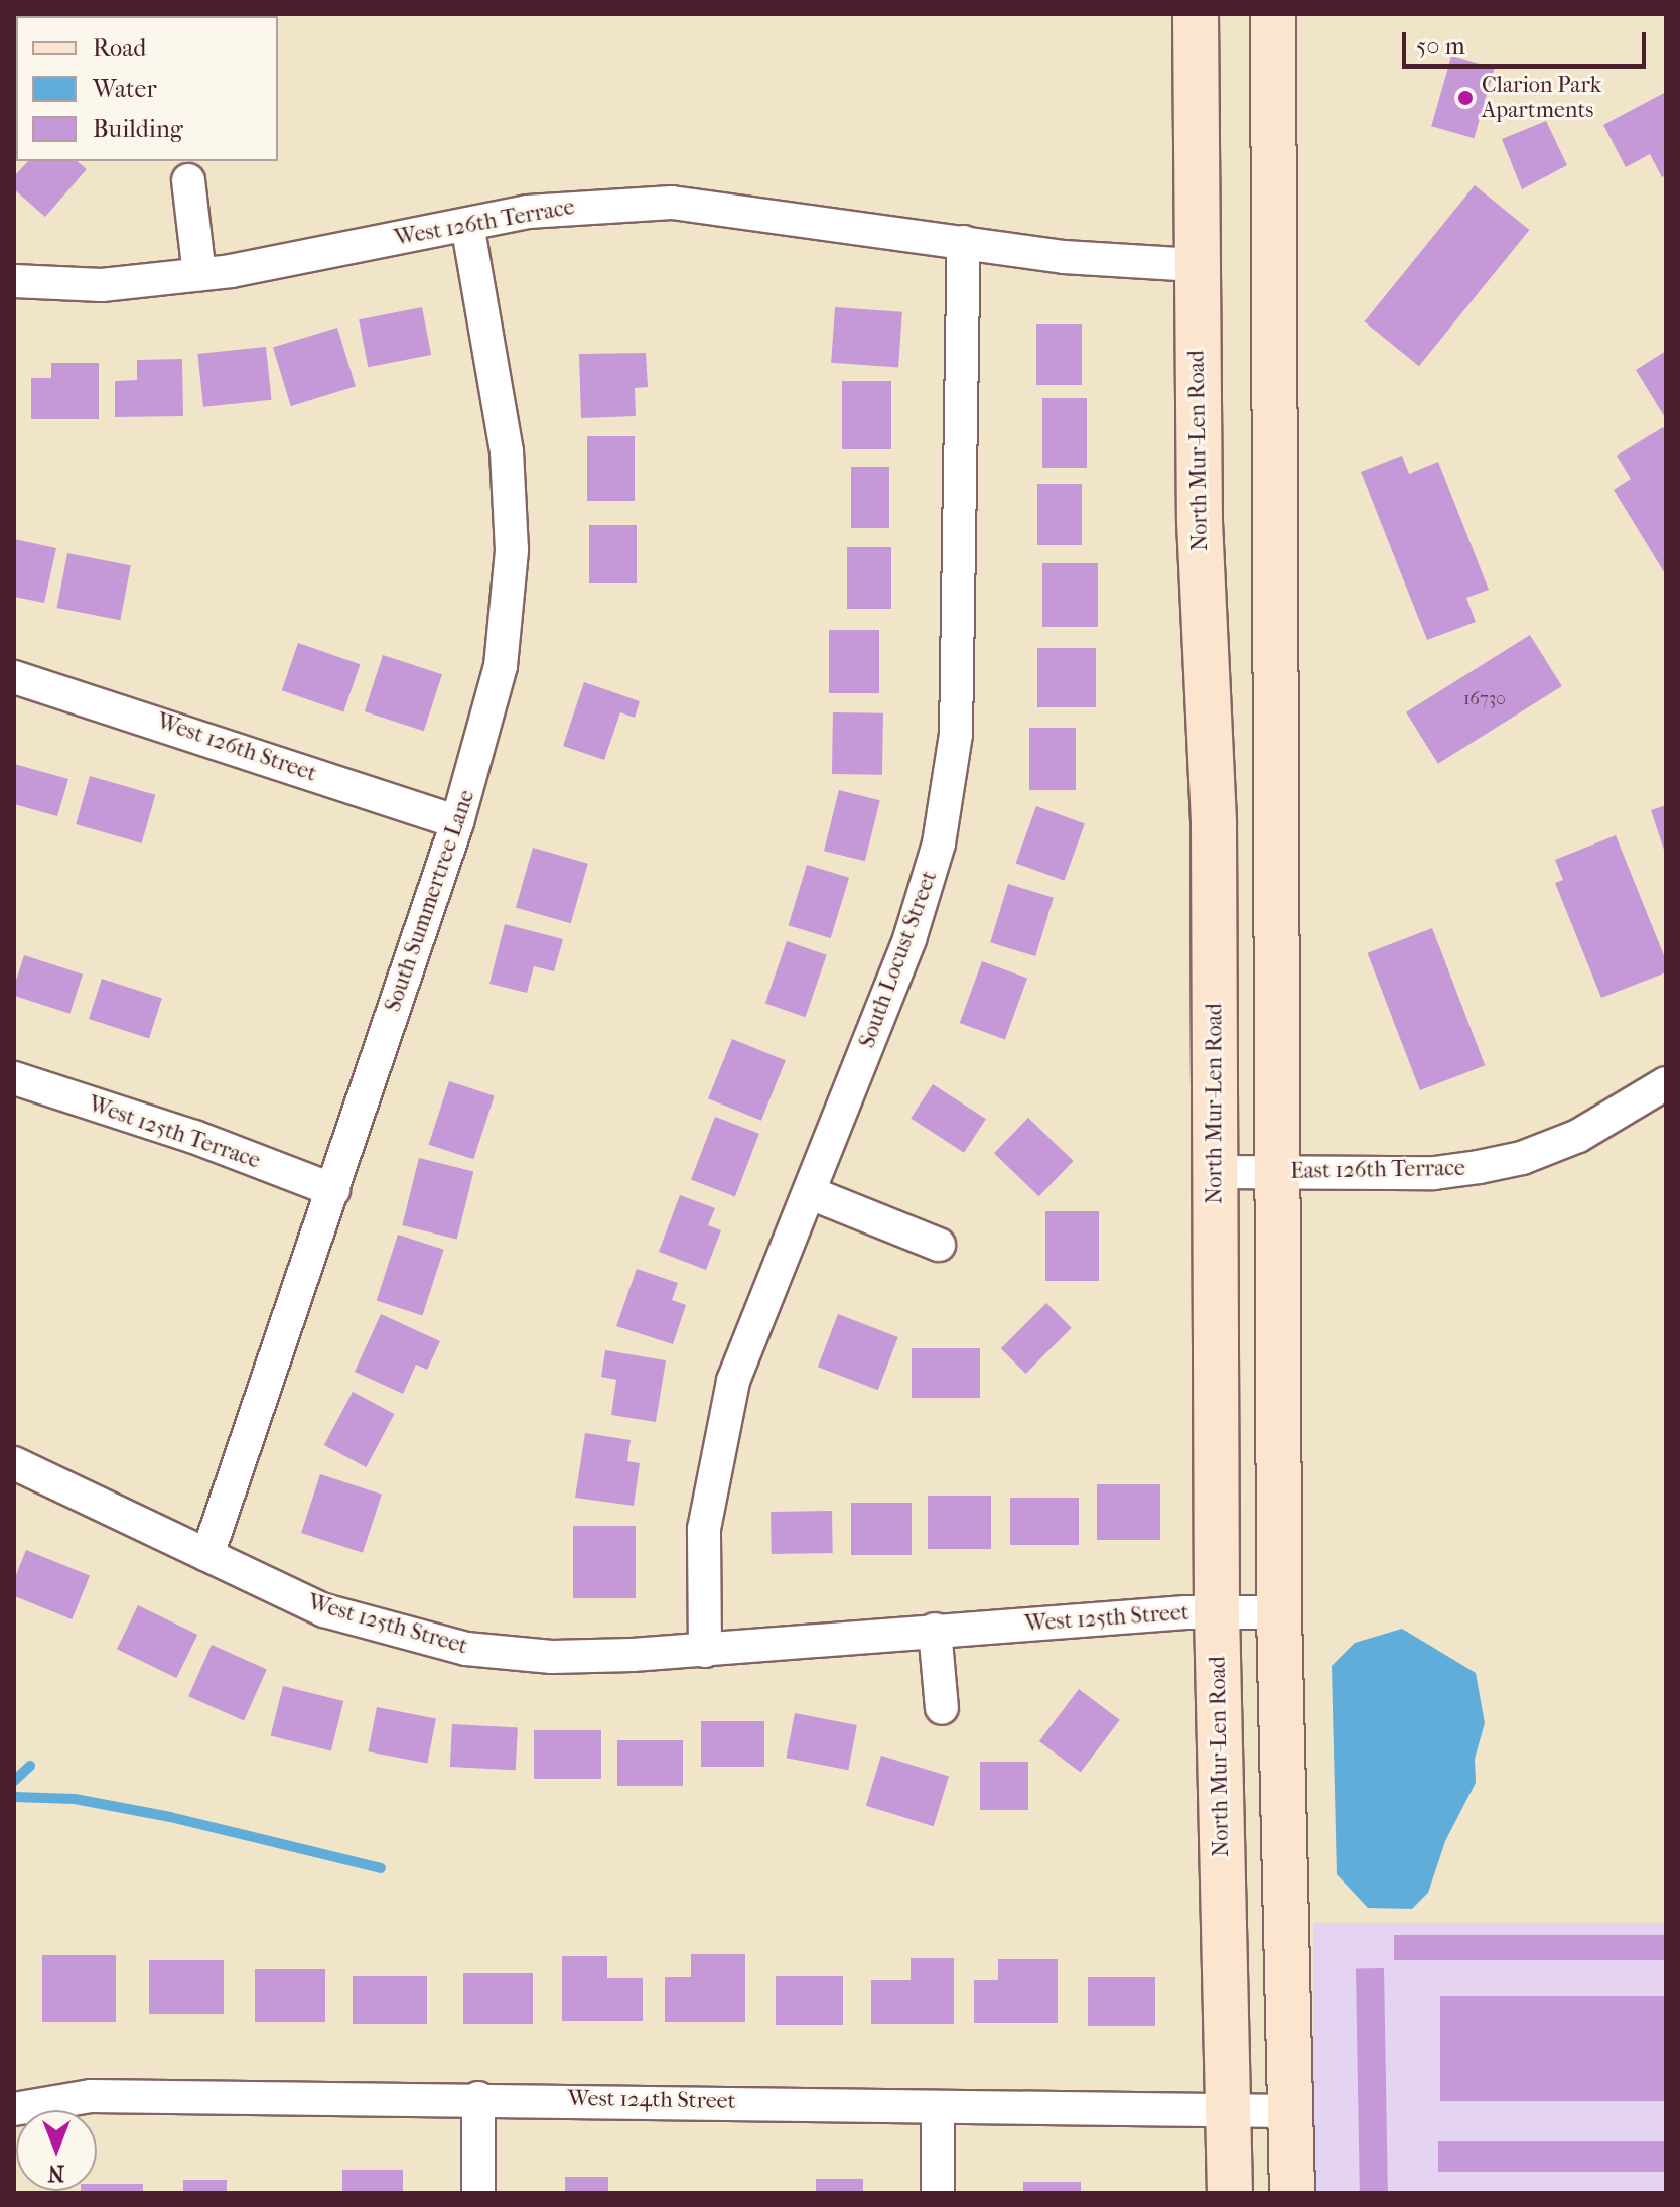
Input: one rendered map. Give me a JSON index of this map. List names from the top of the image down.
{
  "streets": {
    "main road": ["North Mur-Len Road"],
    "street": [
      "West 126th Terrace",
      "West 126th Street",
      "South Summertree Lane",
      "South Locust Street",
      "West 125th Terrace",
      "East 126th Terrace",
      "West 125th Street",
      "West 124th Street"
    ]
  },
  "crossings": [
    ["West 126th Terrace", "North Mur-Len Road"],
    ["West 126th Terrace", "South Summertree Lane"],
    ["West 126th Terrace", "South Locust Street"],
    ["North Mur-Len Road", "East 126th Terrace"],
    ["North Mur-Len Road", "West 125th Street"],
    ["North Mur-Len Road", "West 124th Street"],
    ["West 126th Street", "South Summertree Lane"],
    ["South Summertree Lane", "West 125th Terrace"],
    ["South Summertree Lane", "West 125th Street"],
    ["South Locust Street", "West 125th Street"]
  ],
  "places": ["Clarion Park Apartments"],
  "house_numbers": ["16730"],
  "legend": ["Road", "Water", "Building"],
  "scale_bar": "50 m",
  "north": "bottom"
}
